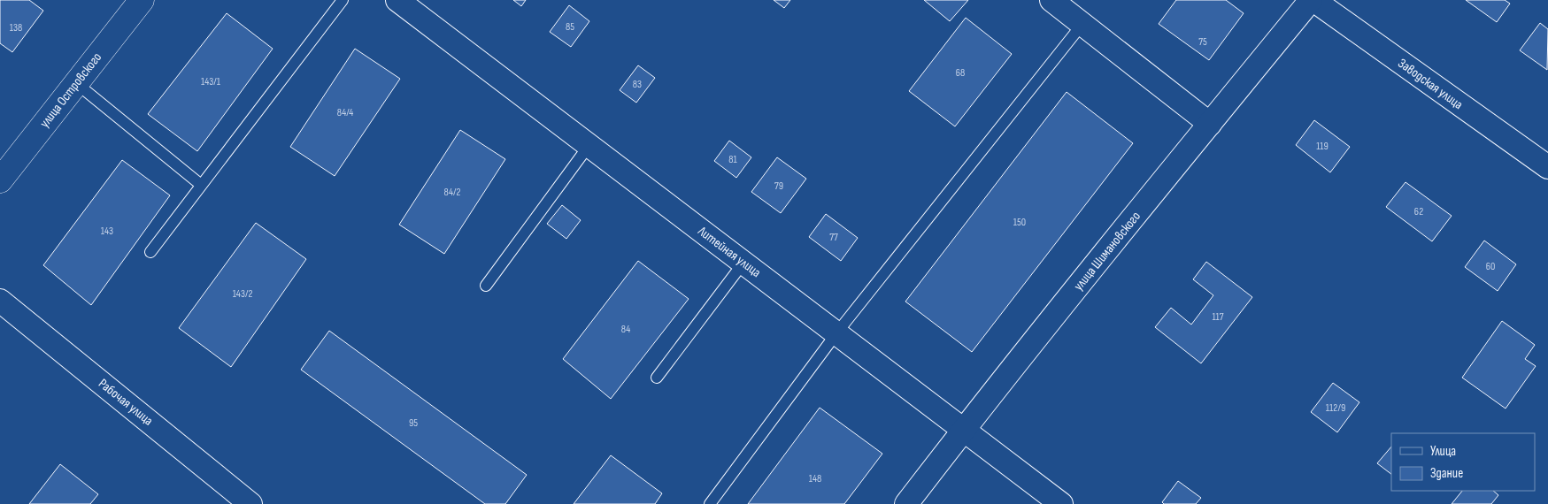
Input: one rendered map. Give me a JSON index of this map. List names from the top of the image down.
{
  "streets": {
    "street": [
      "Заводская улица",
      "улица Островского",
      "улица Шимановского",
      "Литейная улица",
      "Рабочая улица"
    ]
  },
  "crossings": [
    ["Заводская улица", "улица Шимановского"],
    ["улица Шимановского", "Литейная улица"]
  ],
  "house_numbers": [
    "85",
    "138",
    "75",
    "68",
    "143/1",
    "83",
    "84/4",
    "119",
    "81",
    "79",
    "84/2",
    "62",
    "150",
    "143",
    "77",
    "60",
    "143/2",
    "117",
    "84",
    "112/9",
    "95",
    "148"
  ],
  "legend": ["Улица", "Здание"]
}
